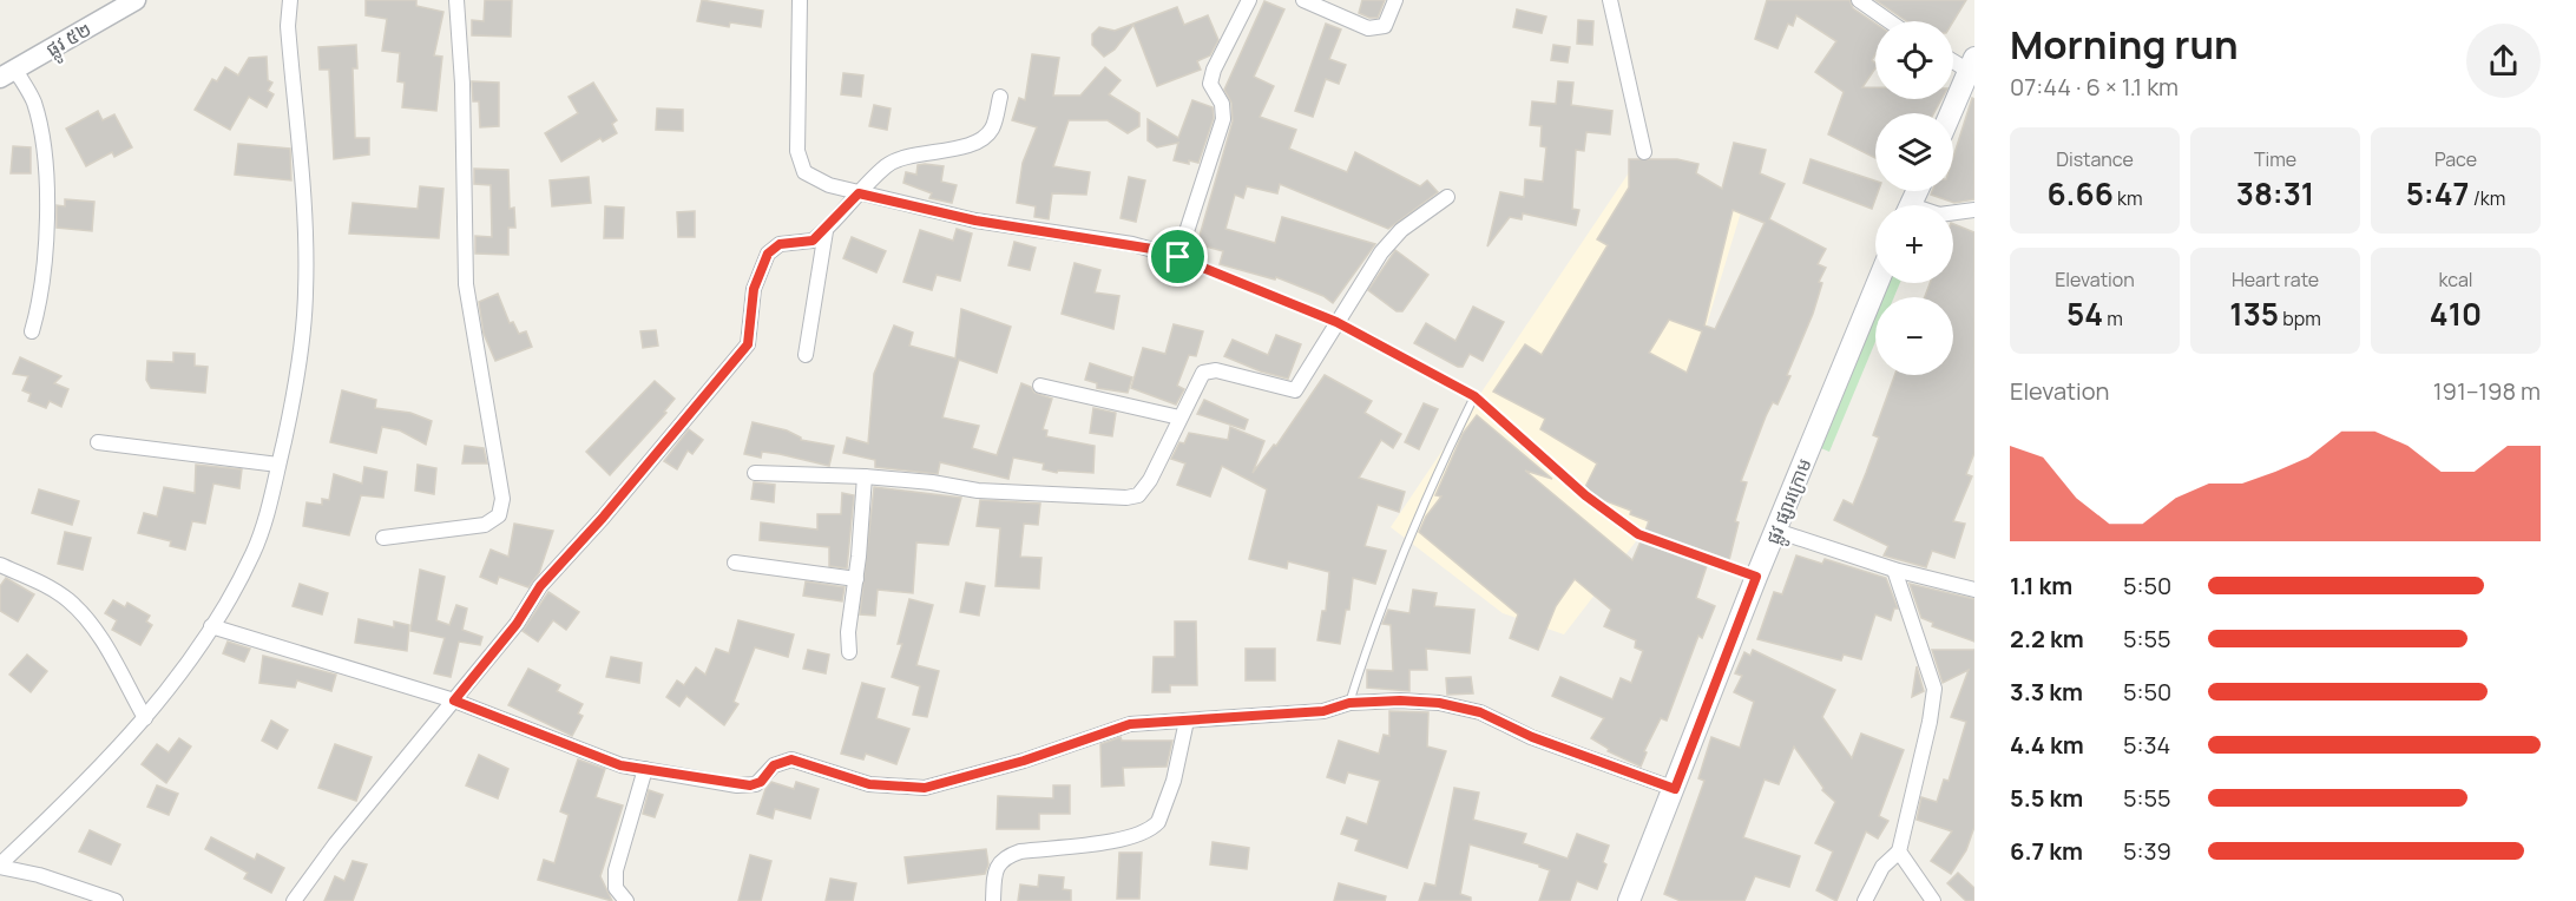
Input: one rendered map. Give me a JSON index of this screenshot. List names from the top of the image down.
{
  "streets": {
    "main road": ["ផ្លូវ ផ្សារក្រោម"],
    "street": ["ផ្លូវ ៥២"]
  },
  "page": {
    "heading": ["Morning run", "07:44 · 6 × 1.1 km"],
    "map_buttons": ["+", "−"],
    "stats": [
      ["Distance", "6.66 km"],
      ["Time", "38:31"],
      ["Pace", "5:47 /km"],
      ["Elevation", "54 m"],
      ["Heart rate", "135 bpm"],
      ["kcal", "410"]
    ],
    "chart": ["Elevation", "191–198 m"],
    "list": [
      {
        "name": "1.1 km",
        "note": "5:50"
      },
      {
        "name": "2.2 km",
        "note": "5:55"
      },
      {
        "name": "3.3 km",
        "note": "5:50"
      },
      {
        "name": "4.4 km",
        "note": "5:34"
      },
      {
        "name": "5.5 km",
        "note": "5:55"
      },
      {
        "name": "6.7 km",
        "note": "5:39"
      }
    ]
  }
}
